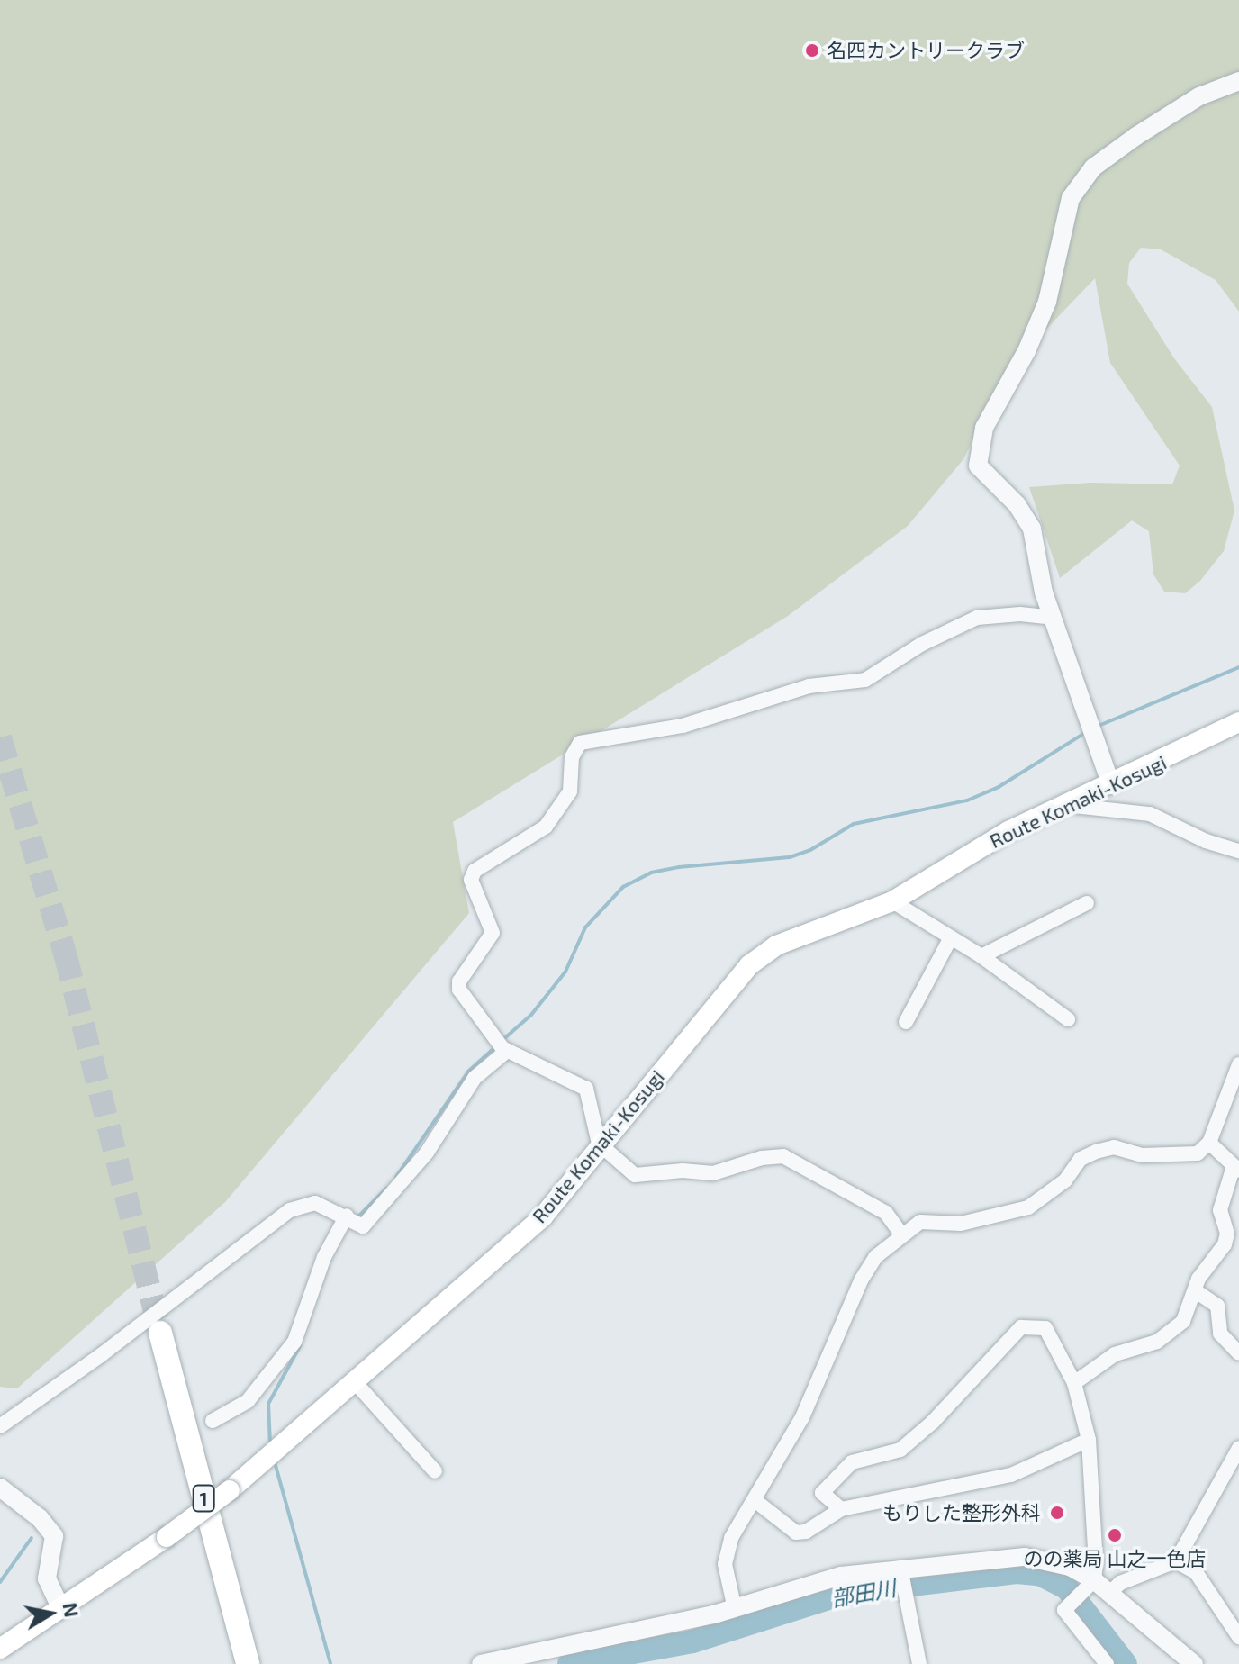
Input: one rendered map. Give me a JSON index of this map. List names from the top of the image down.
{
  "streets": {
    "highway": ["1"],
    "main road": ["Route Komaki-Kosugi"]
  },
  "water": ["部田川"],
  "places": ["名四カントリークラブ", "もりした整形外科", "のの薬局 山之一色店"],
  "north": "right"
}
